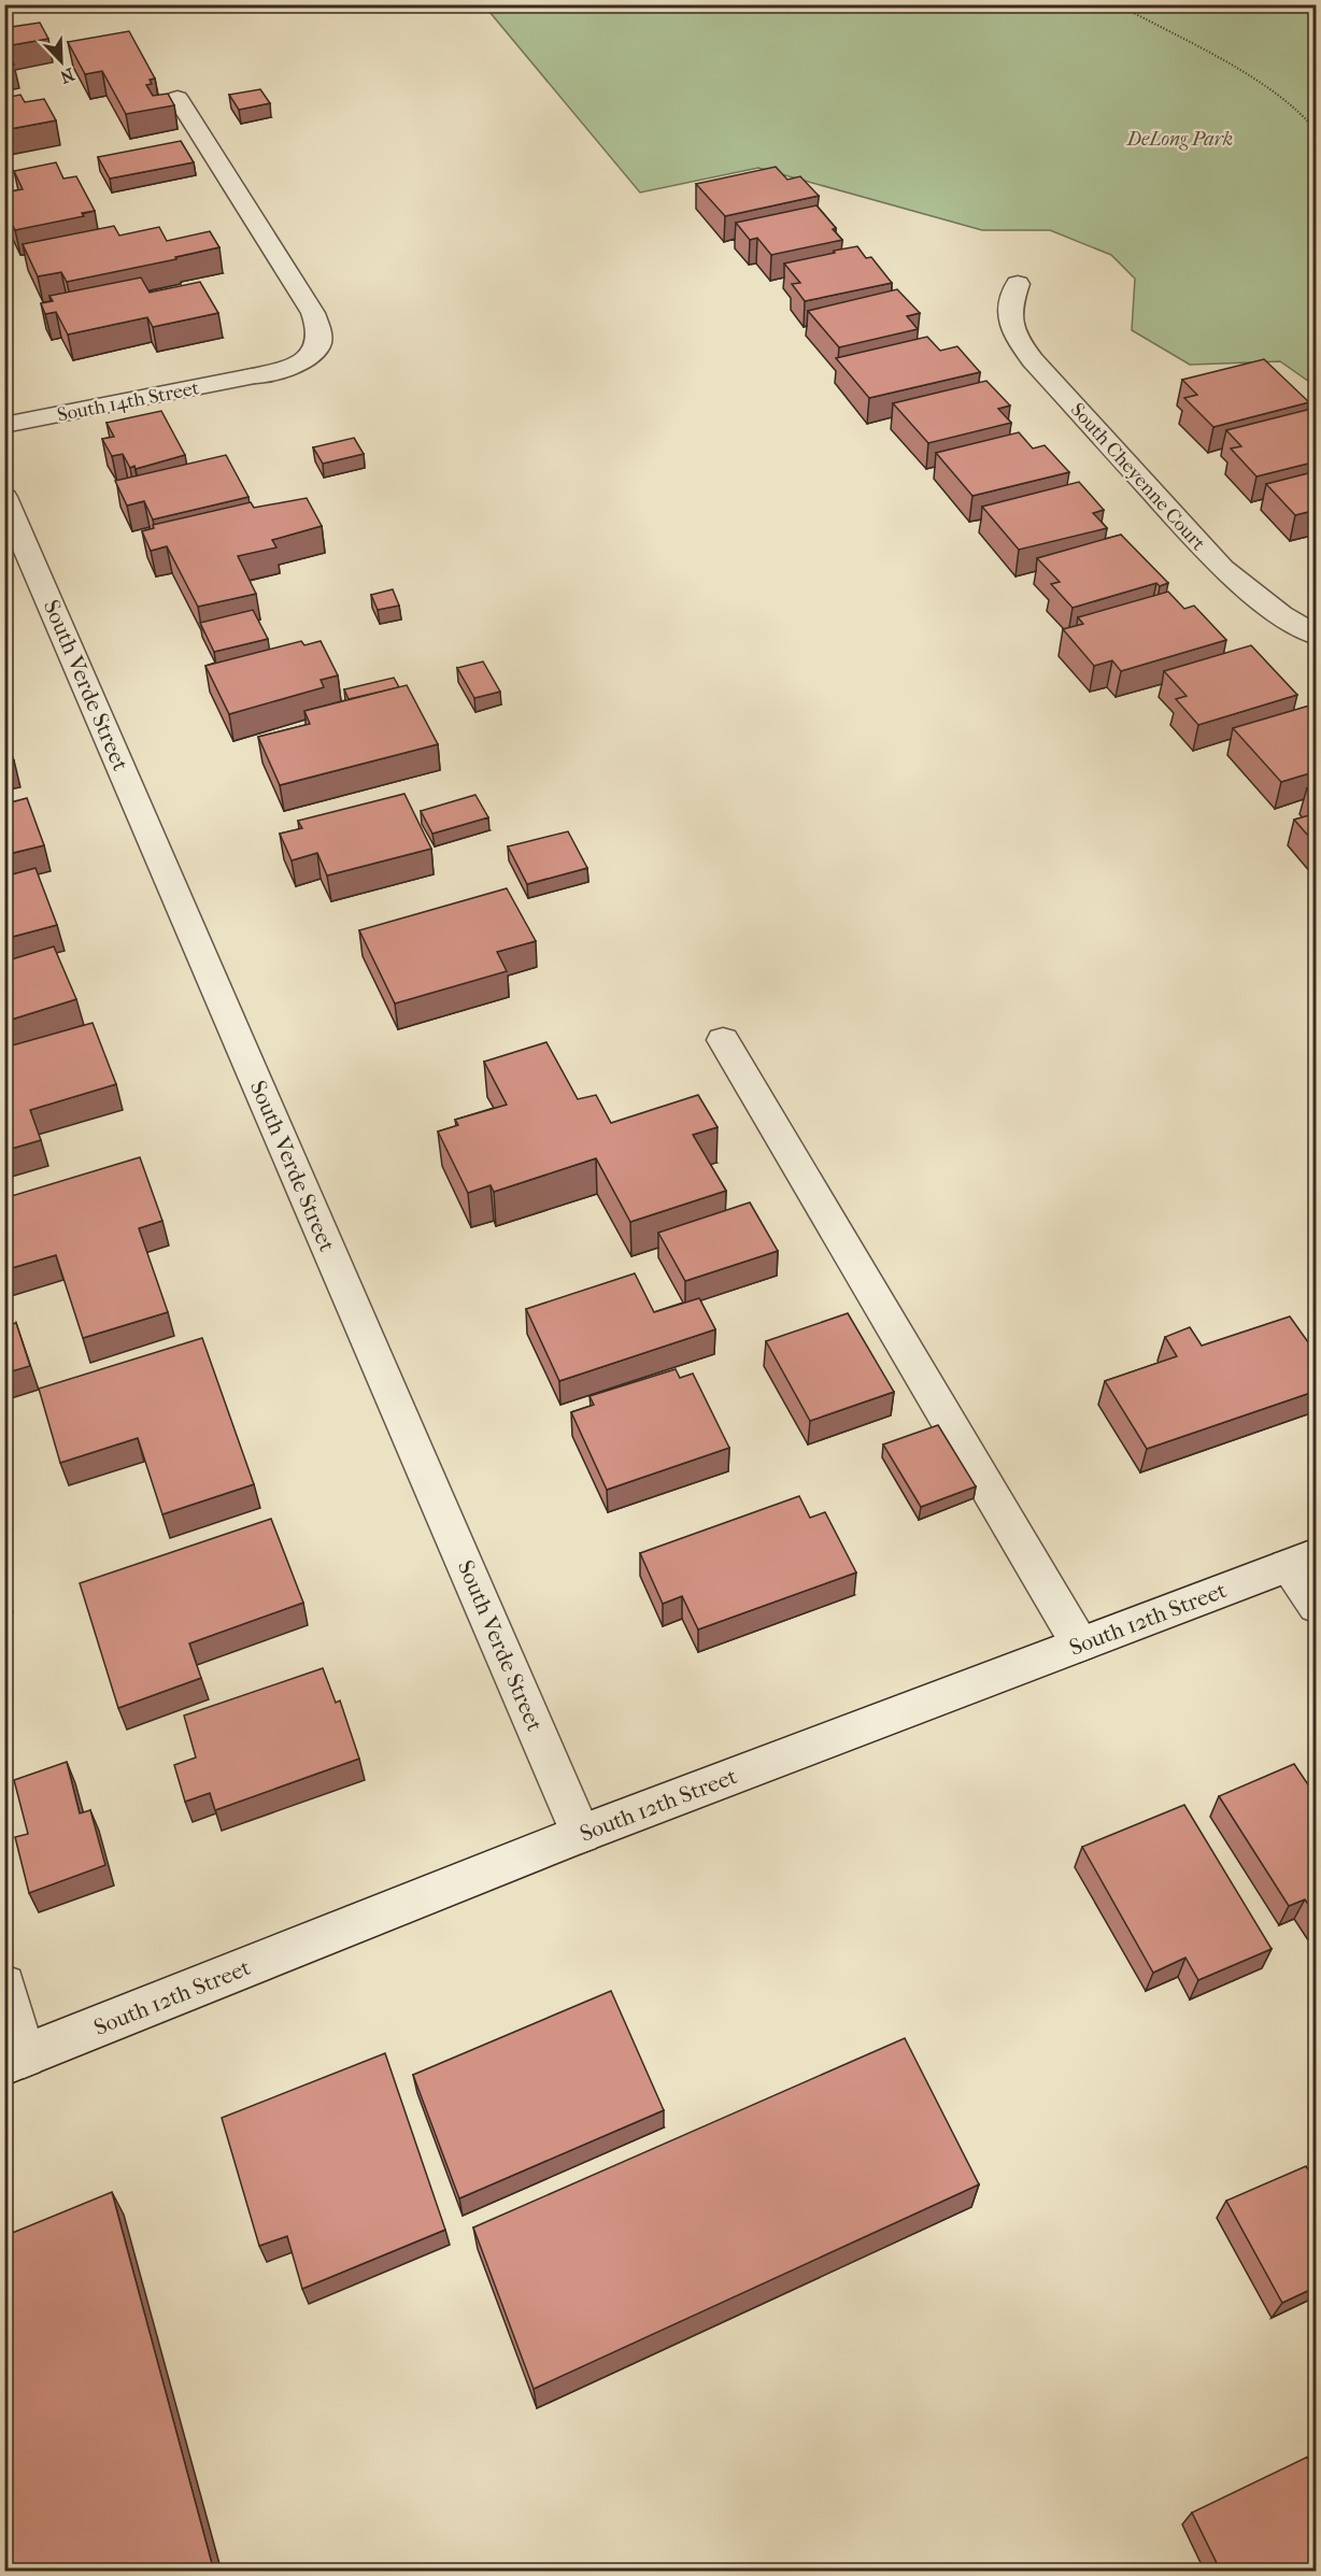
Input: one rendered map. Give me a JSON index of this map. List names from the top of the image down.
{
  "streets": {
    "street": [
      "South 14th Street",
      "South Cheyenne Court",
      "South Verde Street",
      "South 12th Street"
    ]
  },
  "crossings": [
    ["South Verde Street", "South 12th Street"]
  ],
  "parks": ["DeLong Park"],
  "north": "bottom right"
}
